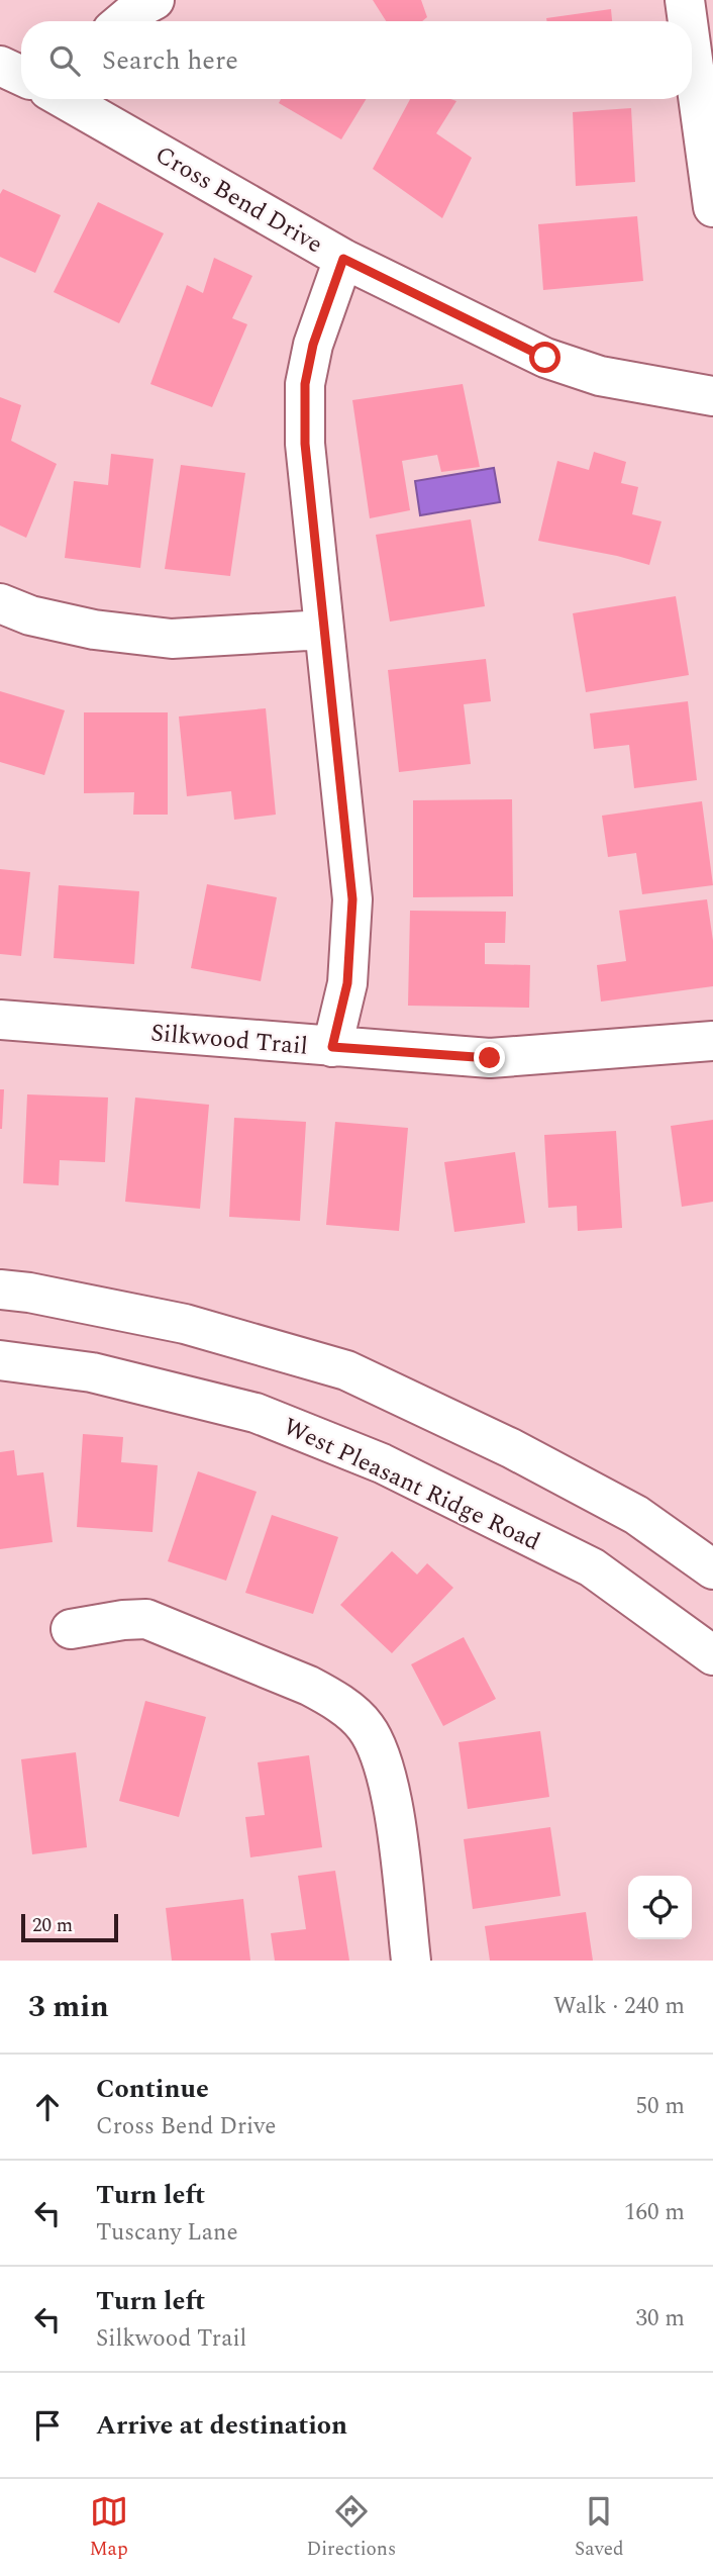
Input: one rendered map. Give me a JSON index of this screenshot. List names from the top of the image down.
{
  "streets": {
    "street": ["Cross Bend Drive", "Silkwood Trail", "West Pleasant Ridge Road"]
  },
  "scale_bar": "20 m",
  "page": {
    "search": "Search here",
    "scale": "20 m",
    "heading": ["3 min", "Walk · 240 m"],
    "list": [
      ["Continue", "Cross Bend Drive", "50 m"],
      ["Turn left", "Tuscany Lane", "160 m"],
      ["Turn left", "Silkwood Trail", "30 m"],
      "Arrive at destination"
    ],
    "nav": ["Map", "Directions", "Saved"]
  }
}
